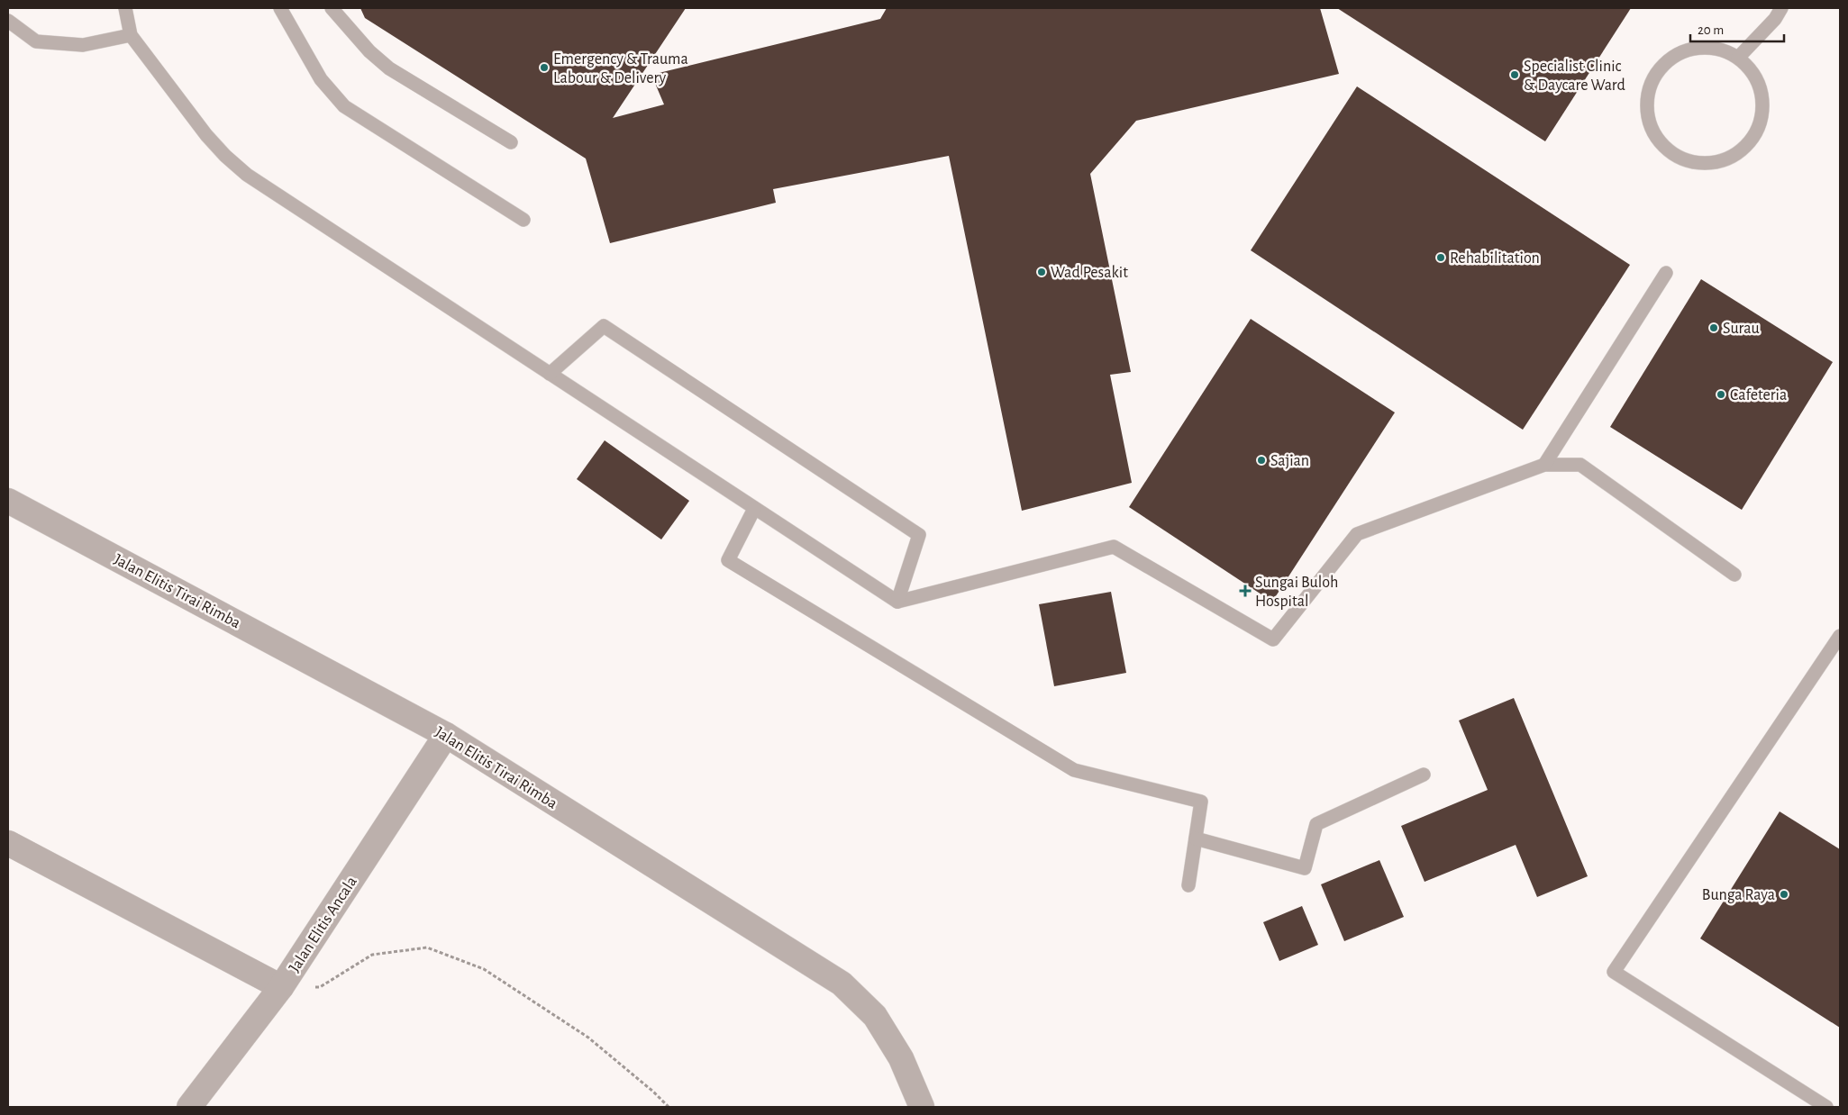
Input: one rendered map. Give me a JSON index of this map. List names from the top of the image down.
{
  "streets": {
    "street": ["Jalan Elitis Tirai Rimba", "Jalan Elitis Ancala"]
  },
  "crossings": [
    ["Jalan Elitis Tirai Rimba", "Jalan Elitis Ancala"]
  ],
  "places": {
    "other": [
      "Emergency & Trauma Labour & Delivery",
      "Specialist Clinic & Daycare Ward",
      "Rehabilitation",
      "Wad Pesakit",
      "Surau",
      "Cafeteria",
      "Sajian",
      "Bunga Raya"
    ],
    "health": ["Sungai Buloh Hospital"]
  },
  "scale_bar": "20 m"
}
